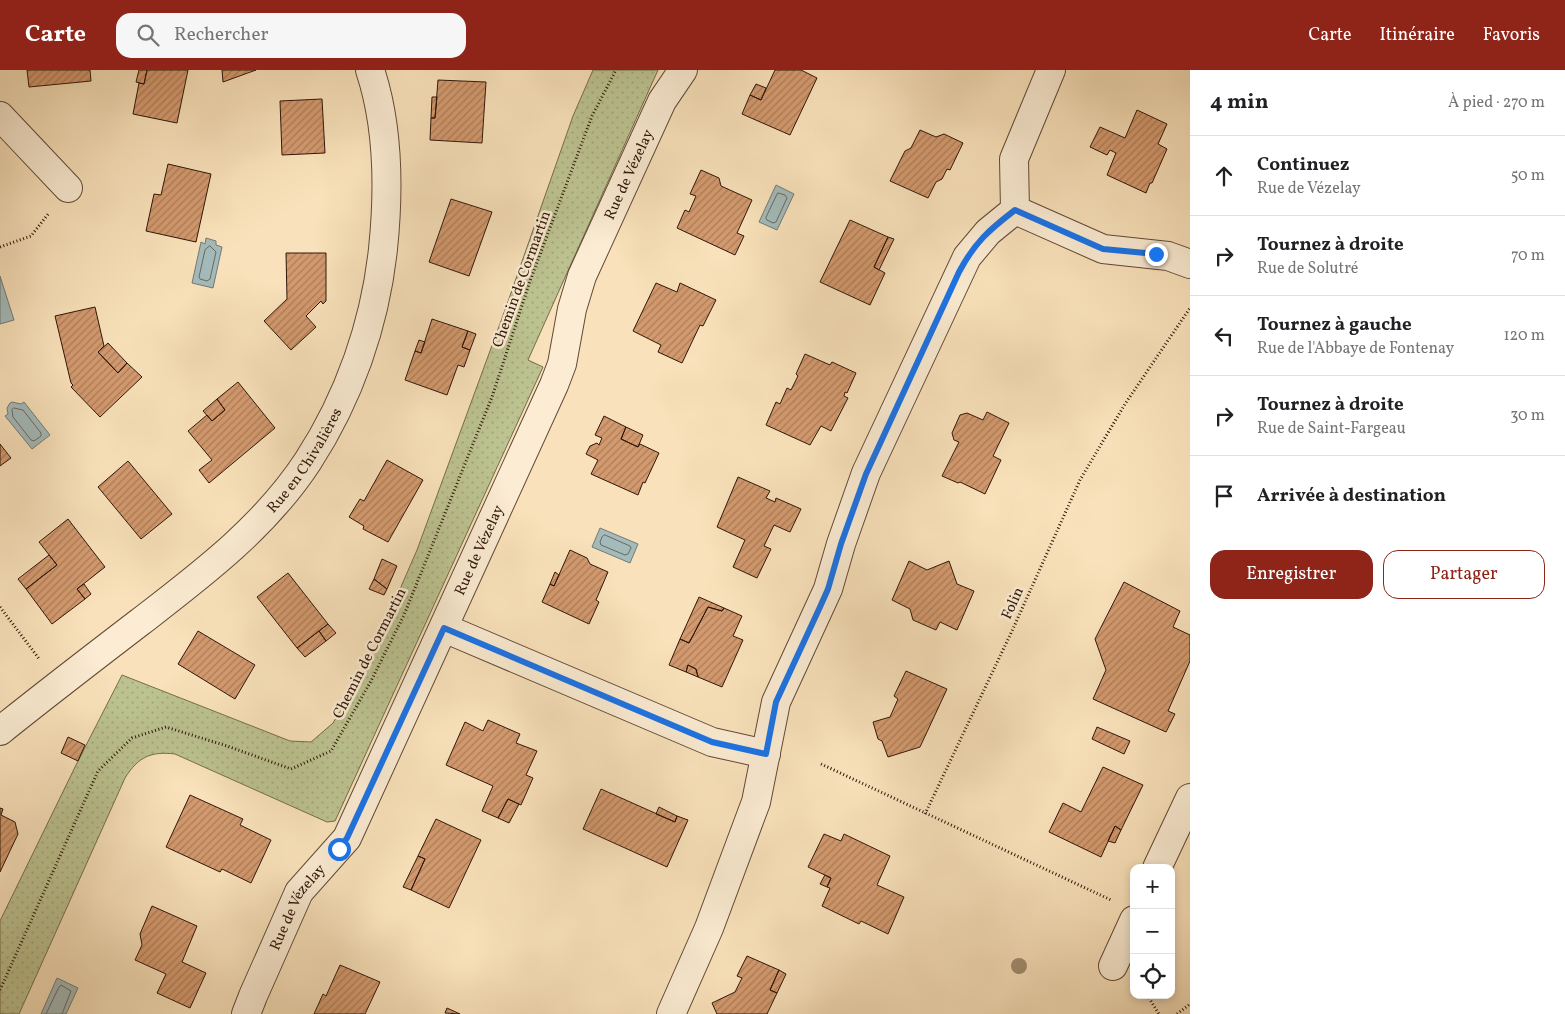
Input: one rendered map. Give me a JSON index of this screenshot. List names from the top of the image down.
{
  "streets": {
    "street": ["Rue de Vézelay", "Rue en Chivalières"],
    "path": ["Chemin de Cormartin", "Folin"]
  },
  "page": {
    "header": "Carte",
    "search": "Rechercher",
    "nav": ["Carte", "Itinéraire", "Favoris"],
    "heading": ["4 min", "À pied · 270 m"],
    "list": [
      ["Continuez", "Rue de Vézelay", "50 m"],
      ["Tournez à droite", "Rue de Solutré", "70 m"],
      ["Tournez à gauche", "Rue de l'Abbaye de Fontenay", "120 m"],
      ["Tournez à droite", "Rue de Saint-Fargeau", "30 m"],
      "Arrivée à destination"
    ],
    "buttons": ["Enregistrer", "Partager"],
    "map_buttons": ["+", "−"]
  }
}
